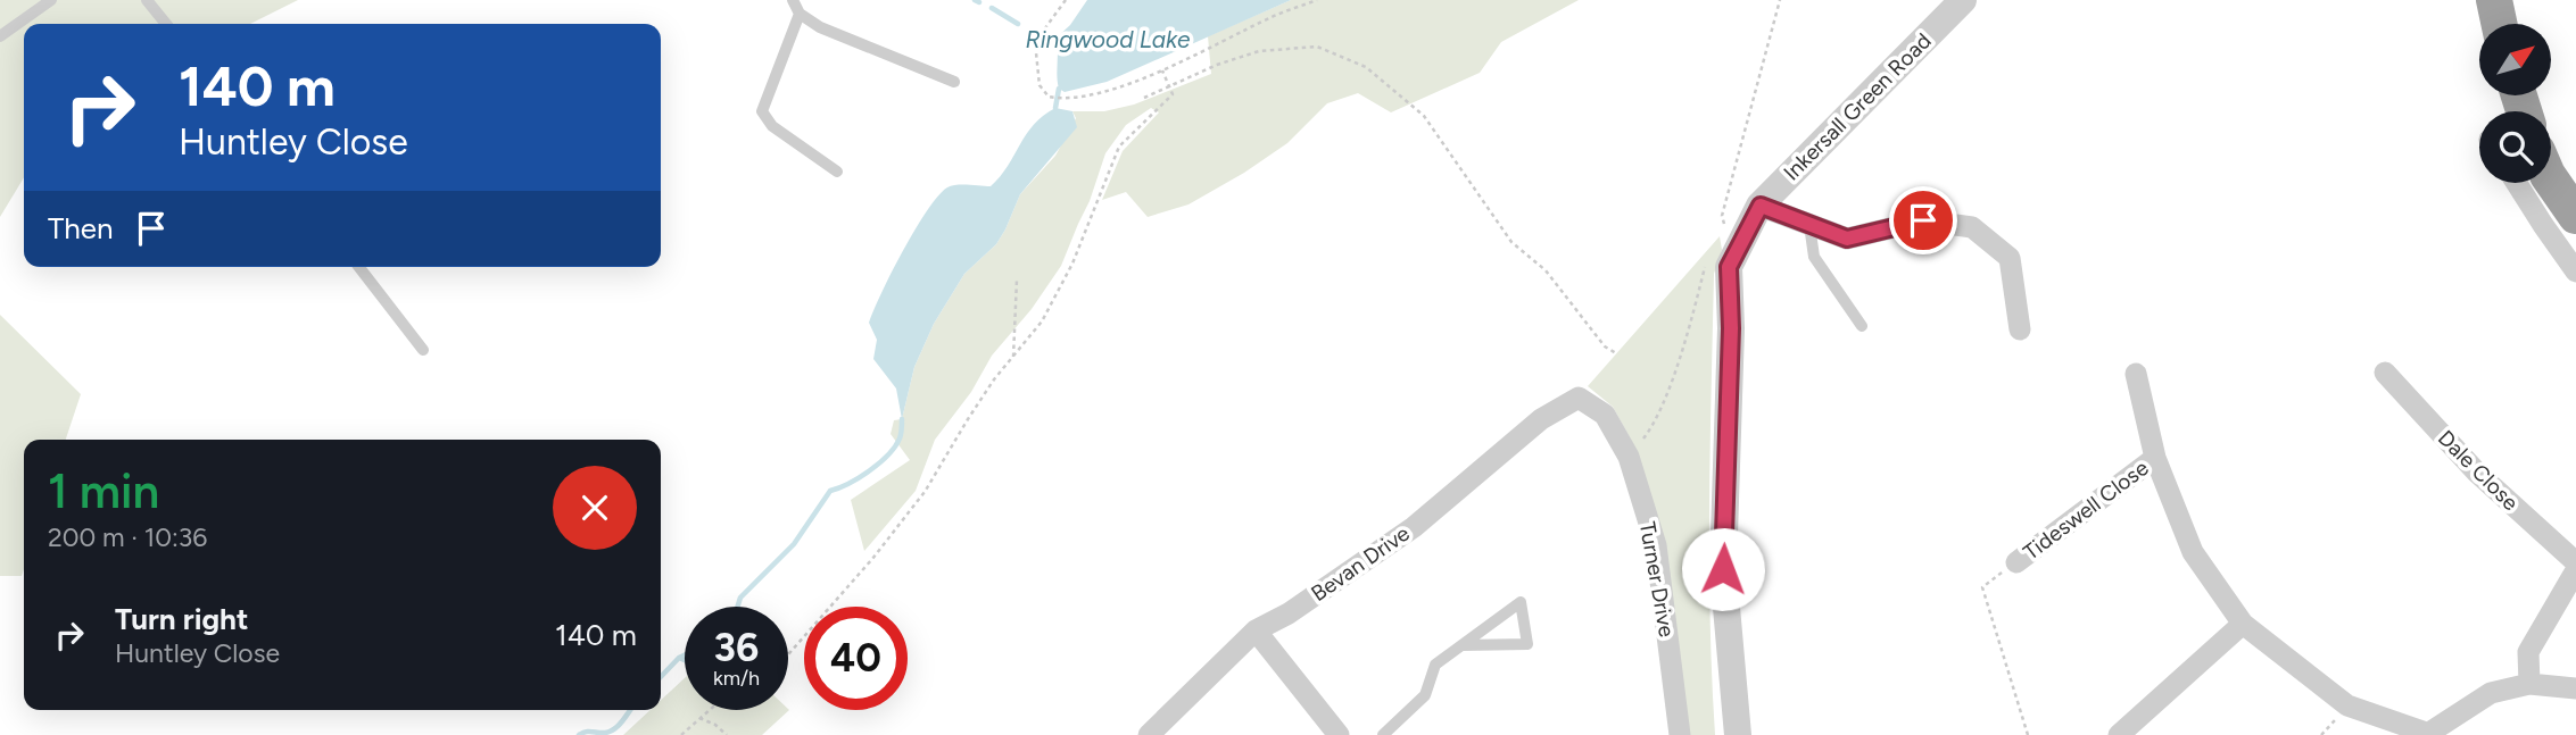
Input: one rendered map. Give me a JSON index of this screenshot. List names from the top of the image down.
{
  "streets": {
    "street": [
      "Inkersall Green Road",
      "Dale Close",
      "Tideswell Close",
      "Bevan Drive",
      "Turner Drive"
    ]
  },
  "crossings": [
    ["Bevan Drive", "Turner Drive"]
  ],
  "water": ["Ringwood Lake"],
  "north": "top right",
  "page": {
    "turn": ["140 m", "Huntley Close"],
    "then": "Then",
    "heading": ["1 min", "200 m · 10:36"],
    "list": [
      {
        "name": "Turn right",
        "note": "Huntley Close",
        "value": "140 m"
      }
    ],
    "speed": "36 km/h",
    "limit": "40"
  }
}
